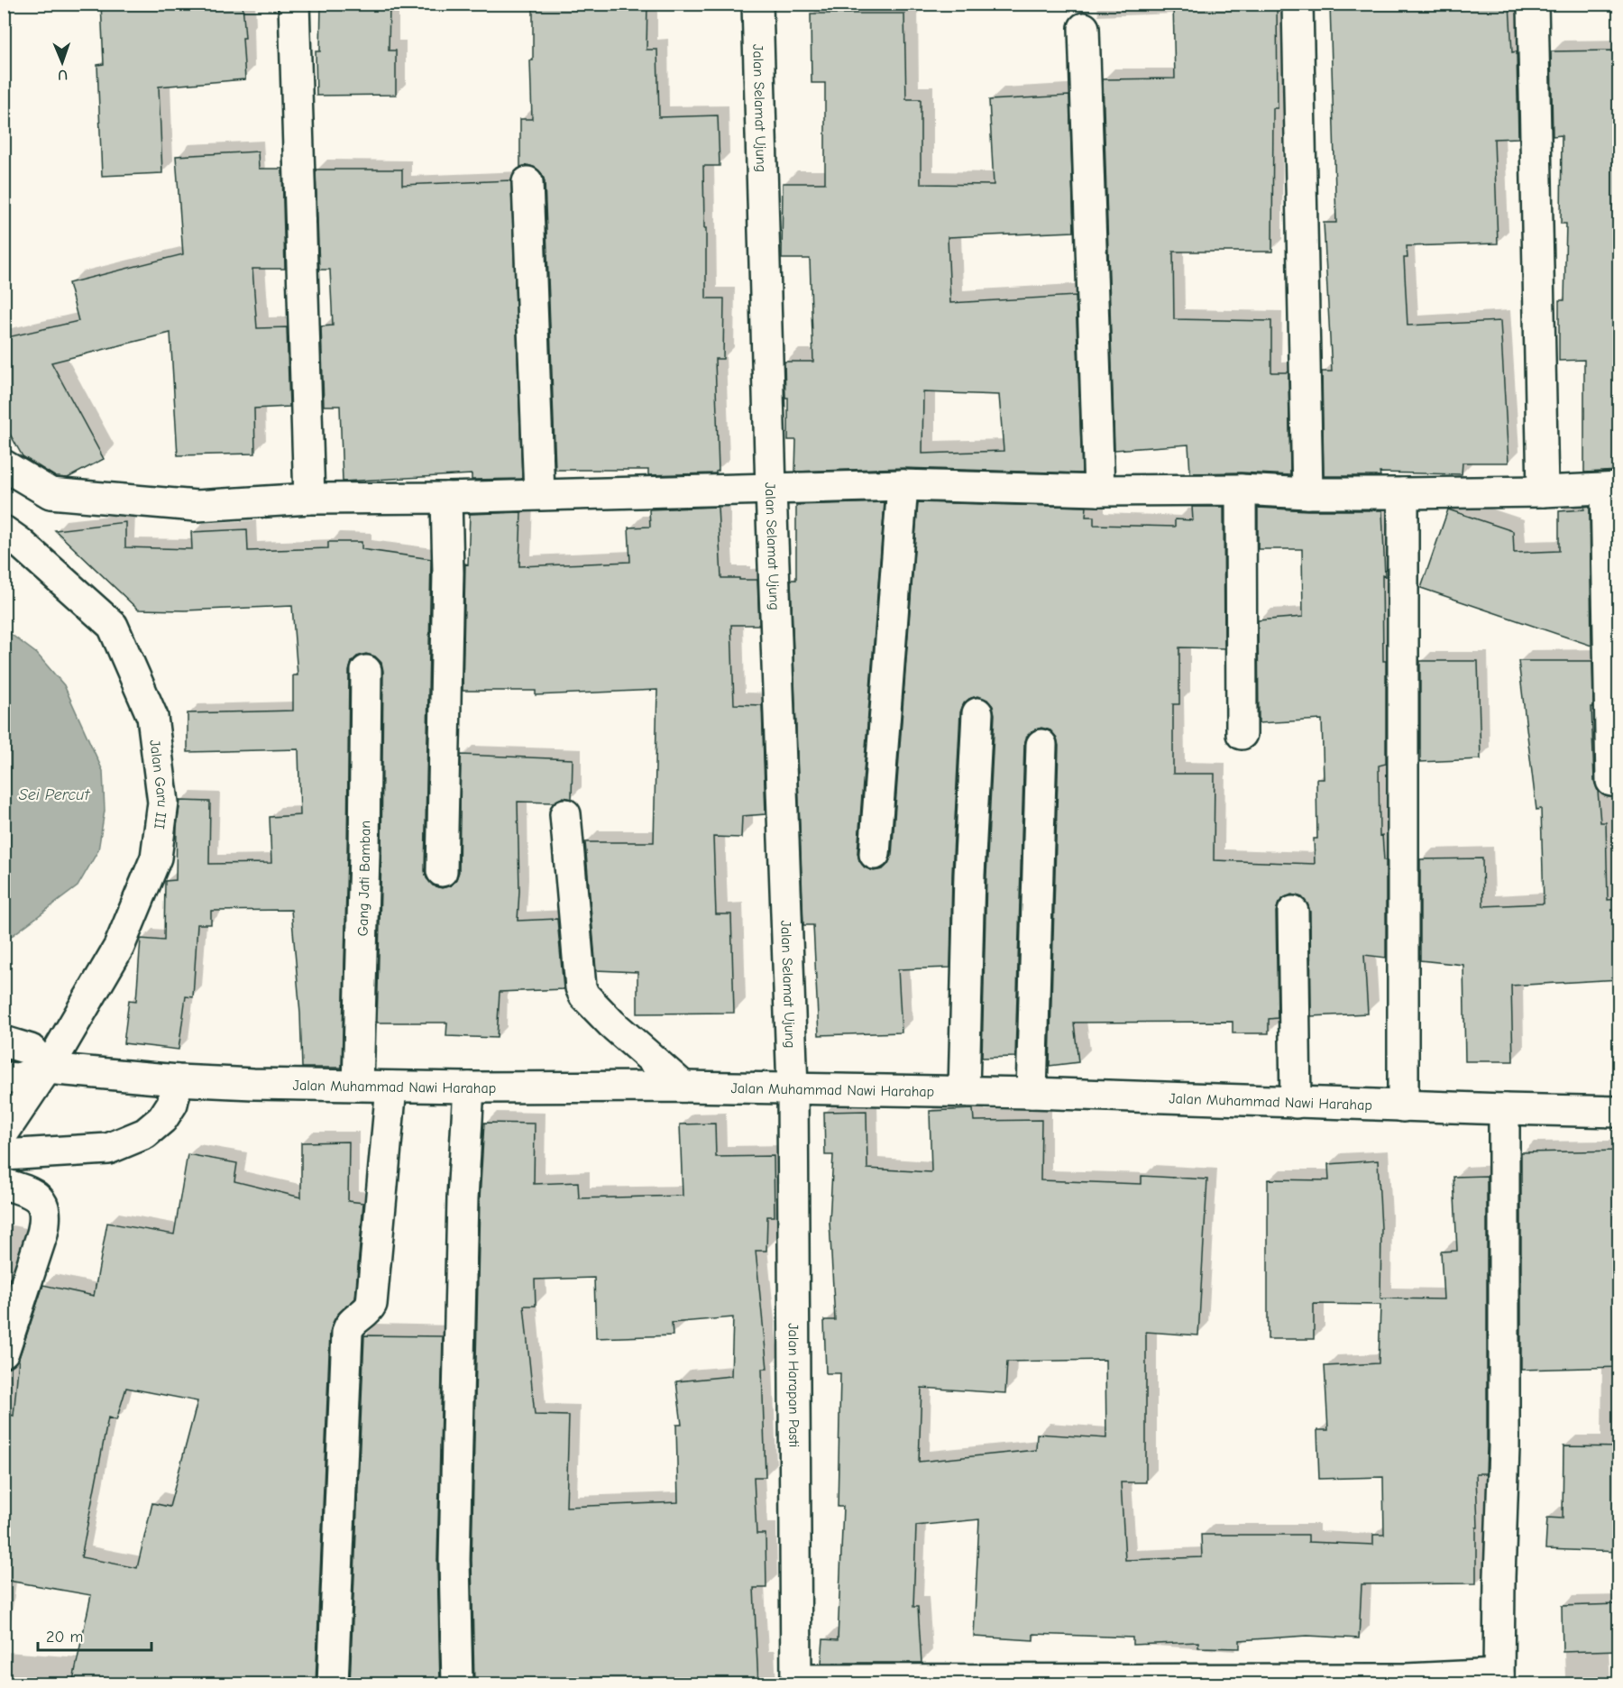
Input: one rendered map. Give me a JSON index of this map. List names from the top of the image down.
{
  "streets": {
    "street": [
      "Jalan Selamat Ujung",
      "Jalan Garu III",
      "Gang Jati Bamban",
      "Jalan Muhammad Nawi Harahap",
      "Jalan Harapan Pasti"
    ]
  },
  "crossings": [
    ["Jalan Selamat Ujung", "Jalan Muhammad Nawi Harahap"],
    ["Jalan Selamat Ujung", "Jalan Harapan Pasti"],
    ["Jalan Garu III", "Jalan Muhammad Nawi Harahap"],
    ["Gang Jati Bamban", "Jalan Muhammad Nawi Harahap"],
    ["Jalan Muhammad Nawi Harahap", "Jalan Harapan Pasti"]
  ],
  "water": ["Sei Percut"],
  "scale_bar": "20 m",
  "north": "bottom"
}
